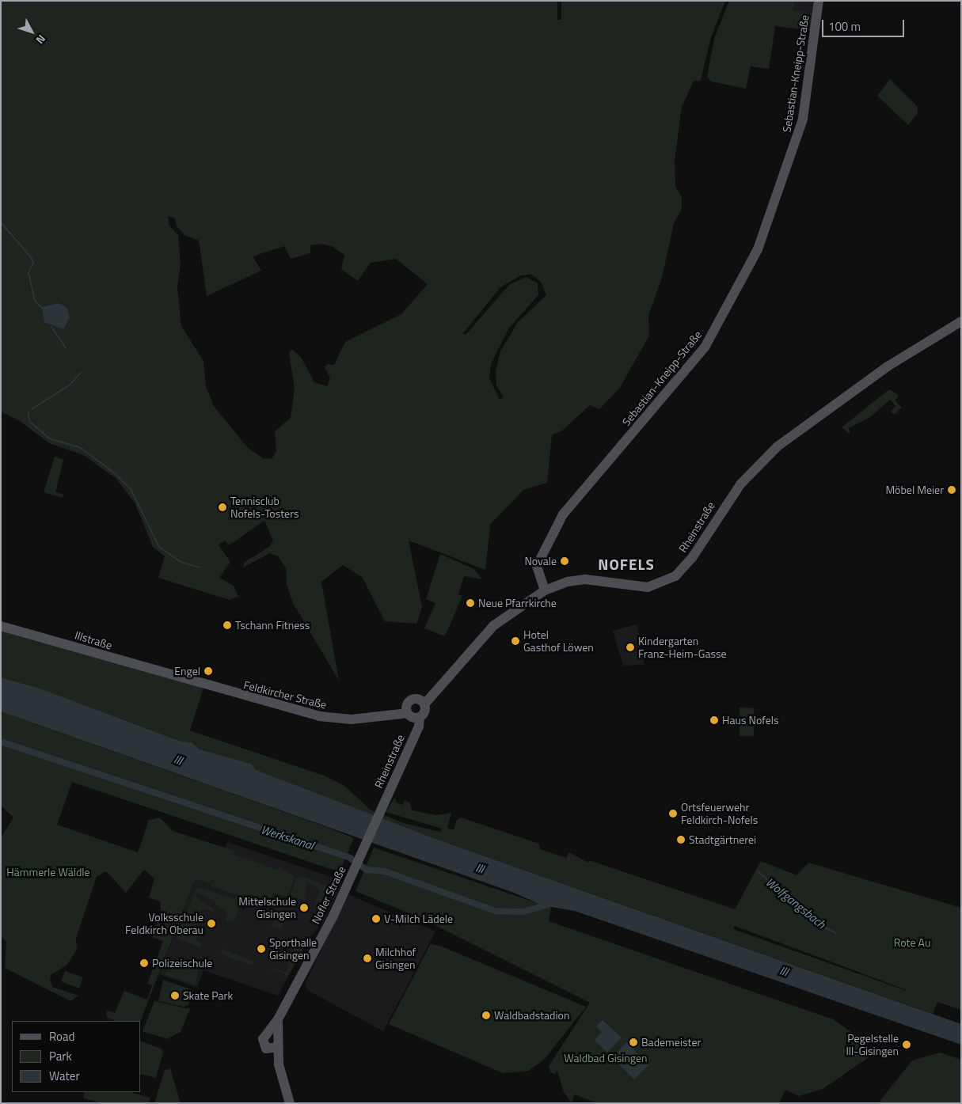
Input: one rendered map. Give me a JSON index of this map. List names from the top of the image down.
{
  "streets": {
    "main road": [
      "Sebastian-Kneipp-Straße",
      "Rheinstraße",
      "Illstraße",
      "Feldkircher Straße",
      "Nofler Straße"
    ]
  },
  "crossings": [
    ["Sebastian-Kneipp-Straße", "Rheinstraße"],
    ["Rheinstraße", "Feldkircher Straße"],
    ["Rheinstraße", "Nofler Straße"],
    ["Illstraße", "Feldkircher Straße"]
  ],
  "districts": ["NOFELS"],
  "water": ["Ill", "Werkskanal", "Wolfgangsbach"],
  "parks": ["Hämmerle Wäldle", "Rote Au", "Waldbad Gisingen"],
  "places": [
    "Möbel Meier",
    "Tennisclub Nofels-Tosters",
    "Novale",
    "Neue Pfarrkirche",
    "Tschann Fitness",
    "Hotel Gasthof Löwen",
    "Kindergarten Franz-Heim-Gasse",
    "Engel",
    "Haus Nofels",
    "Ortsfeuerwehr Feldkirch-Nofels",
    "Stadtgärtnerei",
    "Mittelschule Gisingen",
    "V-Milch Lädele",
    "Volksschule Feldkirch Oberau",
    "Sporthalle Gisingen",
    "Milchhof Gisingen",
    "Polizeischule",
    "Skate Park",
    "Waldbadstadion",
    "Bademeister",
    "Pegelstelle Ill-Gisingen"
  ],
  "legend": ["Road", "Park", "Water"],
  "scale_bar": "100 m",
  "north": "bottom right"
}
